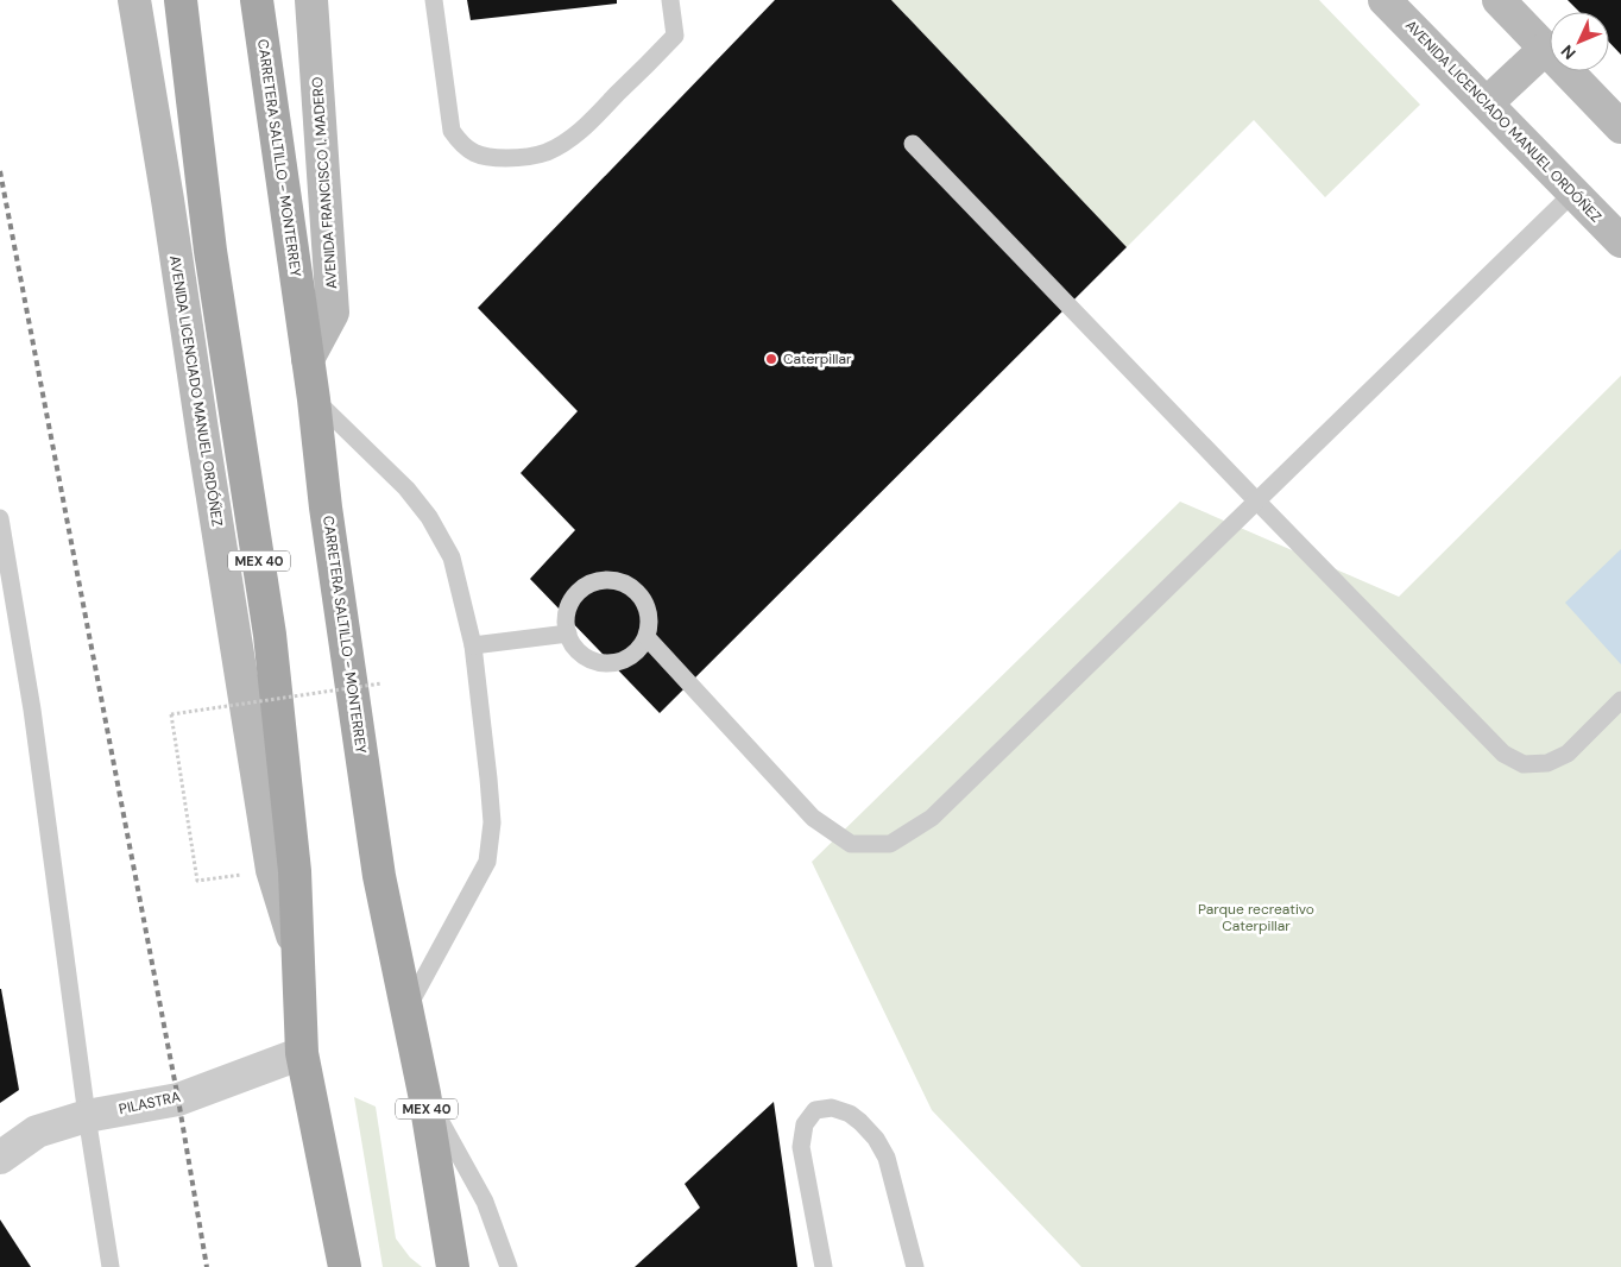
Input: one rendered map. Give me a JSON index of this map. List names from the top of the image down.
{
  "streets": {
    "main road": [
      "AVENIDA LICENCIADO MANUEL ORDÓÑEZ",
      "CARRETERA SALTILLO - MONTERREY",
      "AVENIDA FRANCISCO I. MADERO",
      "MEX 40"
    ],
    "street": ["PILASTRA"]
  },
  "crossings": [
    ["AVENIDA LICENCIADO MANUEL ORDÓÑEZ", "MEX 40"],
    ["CARRETERA SALTILLO - MONTERREY", "AVENIDA FRANCISCO I. MADERO"],
    ["MEX 40", "PILASTRA"]
  ],
  "parks": ["Parque recreativo Caterpillar"],
  "places": ["Caterpillar"],
  "north": "bottom left"
}
